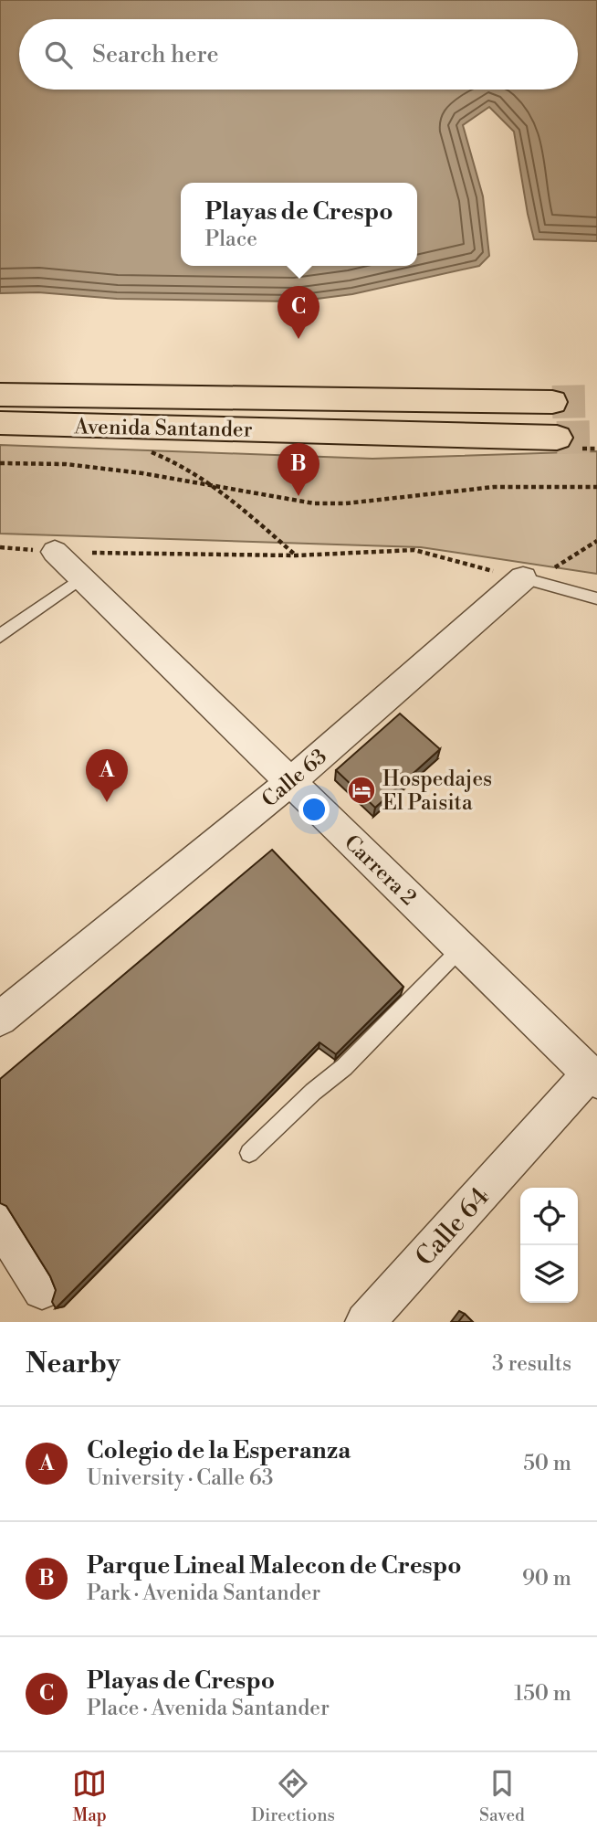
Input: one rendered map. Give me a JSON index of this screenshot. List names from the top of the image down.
{
  "streets": {
    "highway": ["Avenida Santander"],
    "street": ["Calle 63", "Carrera 2", "Calle 64"]
  },
  "crossings": [
    ["Calle 63", "Carrera 2"],
    ["Carrera 2", "Calle 64"]
  ],
  "places": {
    "hotel": ["Hospedajes El Paisita"]
  },
  "page": {
    "search": "Search here",
    "popup": ["Playas de Crespo", "Place"],
    "pins": ["C", "B", "A"],
    "heading": ["Nearby", "3 results"],
    "list": [
      {
        "mark": "A",
        "name": "Colegio de la Esperanza",
        "note": "University · Calle 63",
        "value": "50 m"
      },
      {
        "mark": "B",
        "name": "Parque Lineal Malecon de Crespo",
        "note": "Park · Avenida Santander",
        "value": "90 m"
      },
      {
        "mark": "C",
        "name": "Playas de Crespo",
        "note": "Place · Avenida Santander",
        "value": "150 m"
      }
    ],
    "nav": ["Map", "Directions", "Saved"]
  }
}
